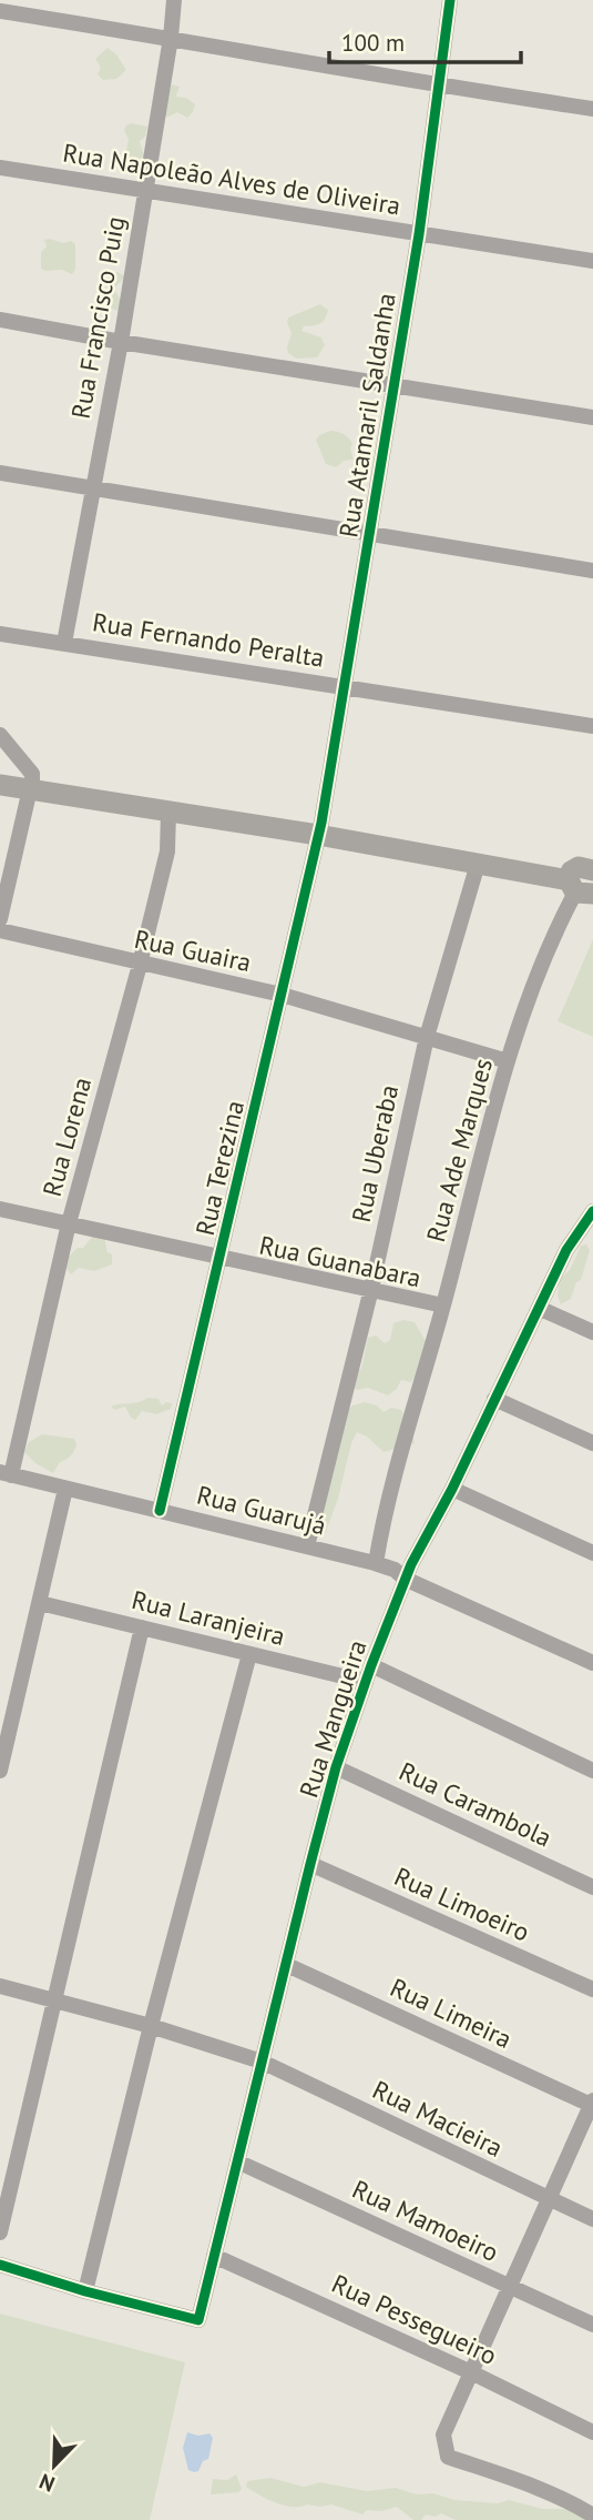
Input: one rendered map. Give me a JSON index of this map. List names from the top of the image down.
{
  "streets": {
    "street": [
      "Rua Napoleão Alves de Oliveira",
      "Rua Francisco Puig",
      "Rua Atamaril Saldanha",
      "Rua Fernando Peralta",
      "Rua Guaira",
      "Rua Lorena",
      "Rua Ade Marques",
      "Rua Uberaba",
      "Rua Terezina",
      "Rua Guanabara",
      "Rua Guarujá",
      "Rua Laranjeira",
      "Rua Mangueira",
      "Rua Carambola",
      "Rua Limoeiro",
      "Rua Limeira",
      "Rua Macieira",
      "Rua Mamoeiro",
      "Rua Pessegueiro"
    ]
  },
  "crossings": [
    ["Rua Napoleão Alves de Oliveira", "Rua Francisco Puig"],
    ["Rua Napoleão Alves de Oliveira", "Rua Atamaril Saldanha"],
    ["Rua Francisco Puig", "Rua Fernando Peralta"],
    ["Rua Atamaril Saldanha", "Rua Fernando Peralta"],
    ["Rua Atamaril Saldanha", "Rua Terezina"],
    ["Rua Guaira", "Rua Lorena"],
    ["Rua Guaira", "Rua Ade Marques"],
    ["Rua Guaira", "Rua Uberaba"],
    ["Rua Guaira", "Rua Terezina"],
    ["Rua Lorena", "Rua Guanabara"],
    ["Rua Lorena", "Rua Guarujá"],
    ["Rua Ade Marques", "Rua Guanabara"],
    ["Rua Ade Marques", "Rua Guarujá"],
    ["Rua Uberaba", "Rua Guanabara"],
    ["Rua Uberaba", "Rua Guarujá"],
    ["Rua Terezina", "Rua Guanabara"],
    ["Rua Terezina", "Rua Guarujá"],
    ["Rua Guarujá", "Rua Mangueira"],
    ["Rua Laranjeira", "Rua Mangueira"],
    ["Rua Mangueira", "Rua Carambola"],
    ["Rua Mangueira", "Rua Limoeiro"],
    ["Rua Mangueira", "Rua Limeira"],
    ["Rua Mangueira", "Rua Macieira"],
    ["Rua Mangueira", "Rua Mamoeiro"],
    ["Rua Mangueira", "Rua Pessegueiro"]
  ],
  "scale_bar": "100 m",
  "north": "bottom left"
}
